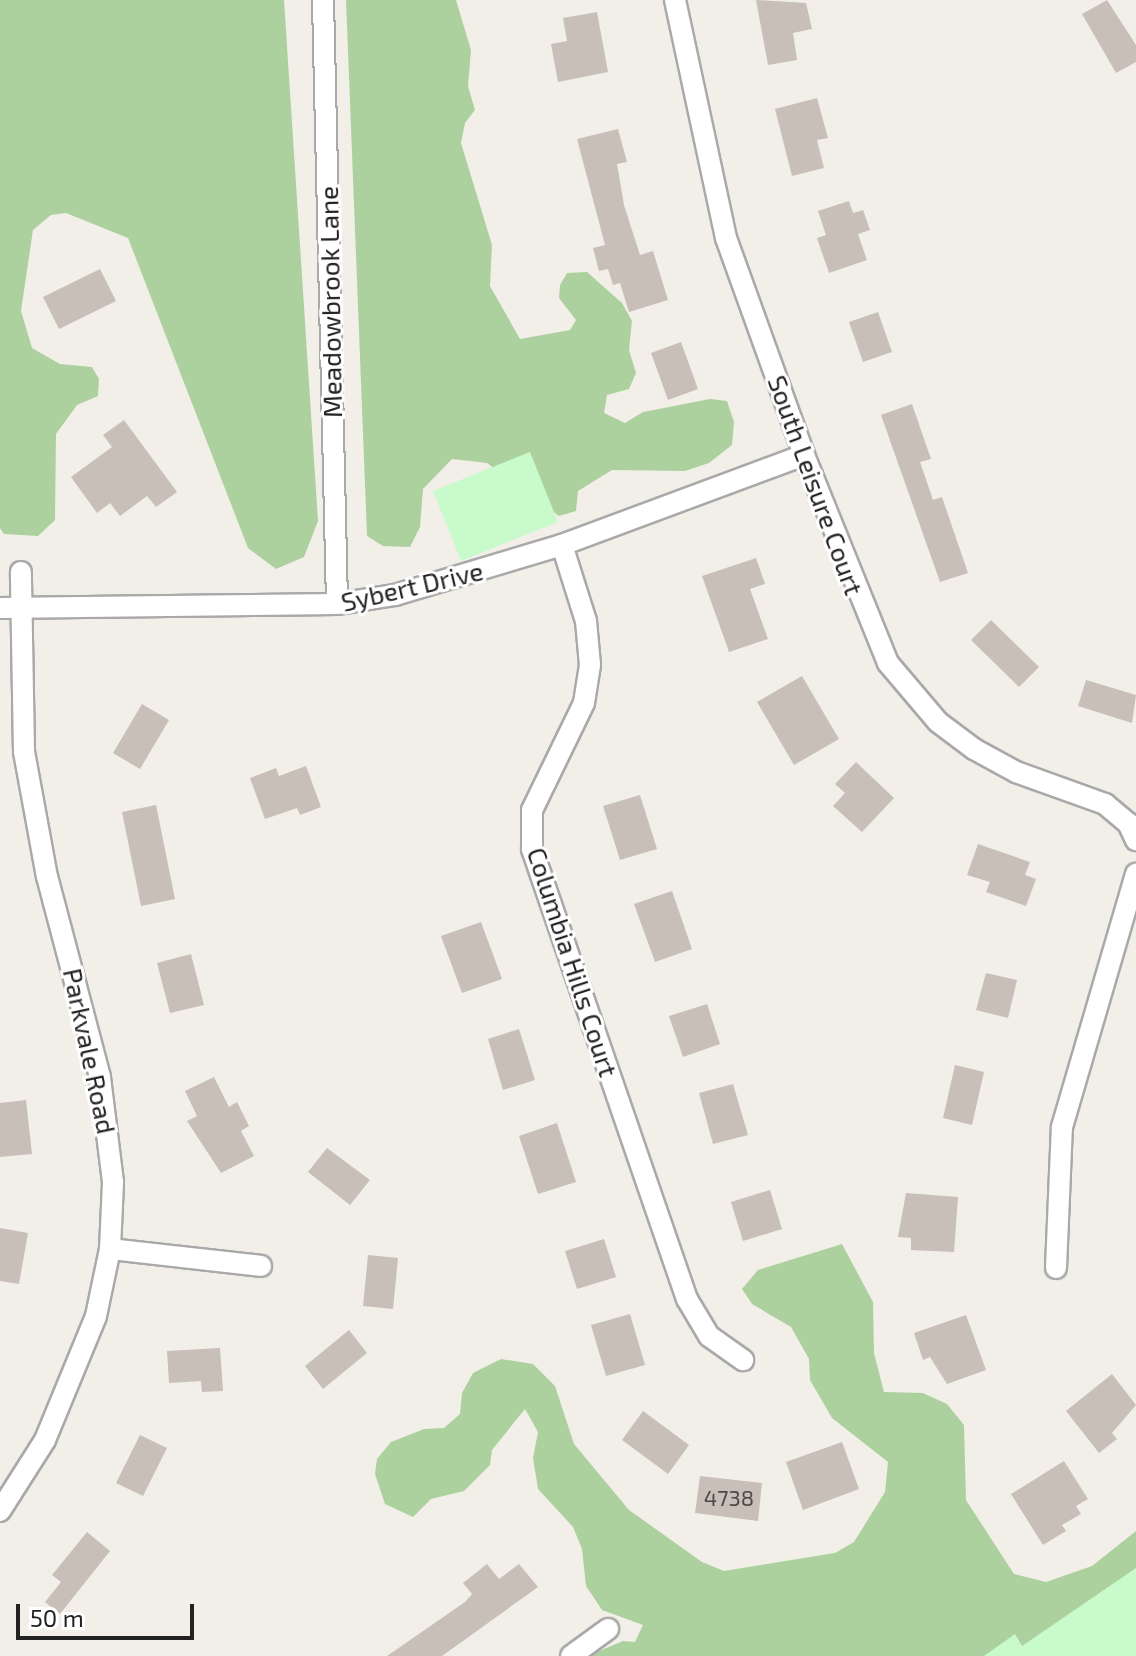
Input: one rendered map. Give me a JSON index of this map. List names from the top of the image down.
{
  "streets": {
    "street": [
      "Meadowbrook Lane",
      "South Leisure Court",
      "Sybert Drive",
      "Columbia Hills Court",
      "Parkvale Road"
    ]
  },
  "crossings": [
    ["Meadowbrook Lane", "Sybert Drive"],
    ["South Leisure Court", "Sybert Drive"],
    ["Sybert Drive", "Columbia Hills Court"],
    ["Sybert Drive", "Parkvale Road"]
  ],
  "house_numbers": ["4738"],
  "scale_bar": "50 m"
}
